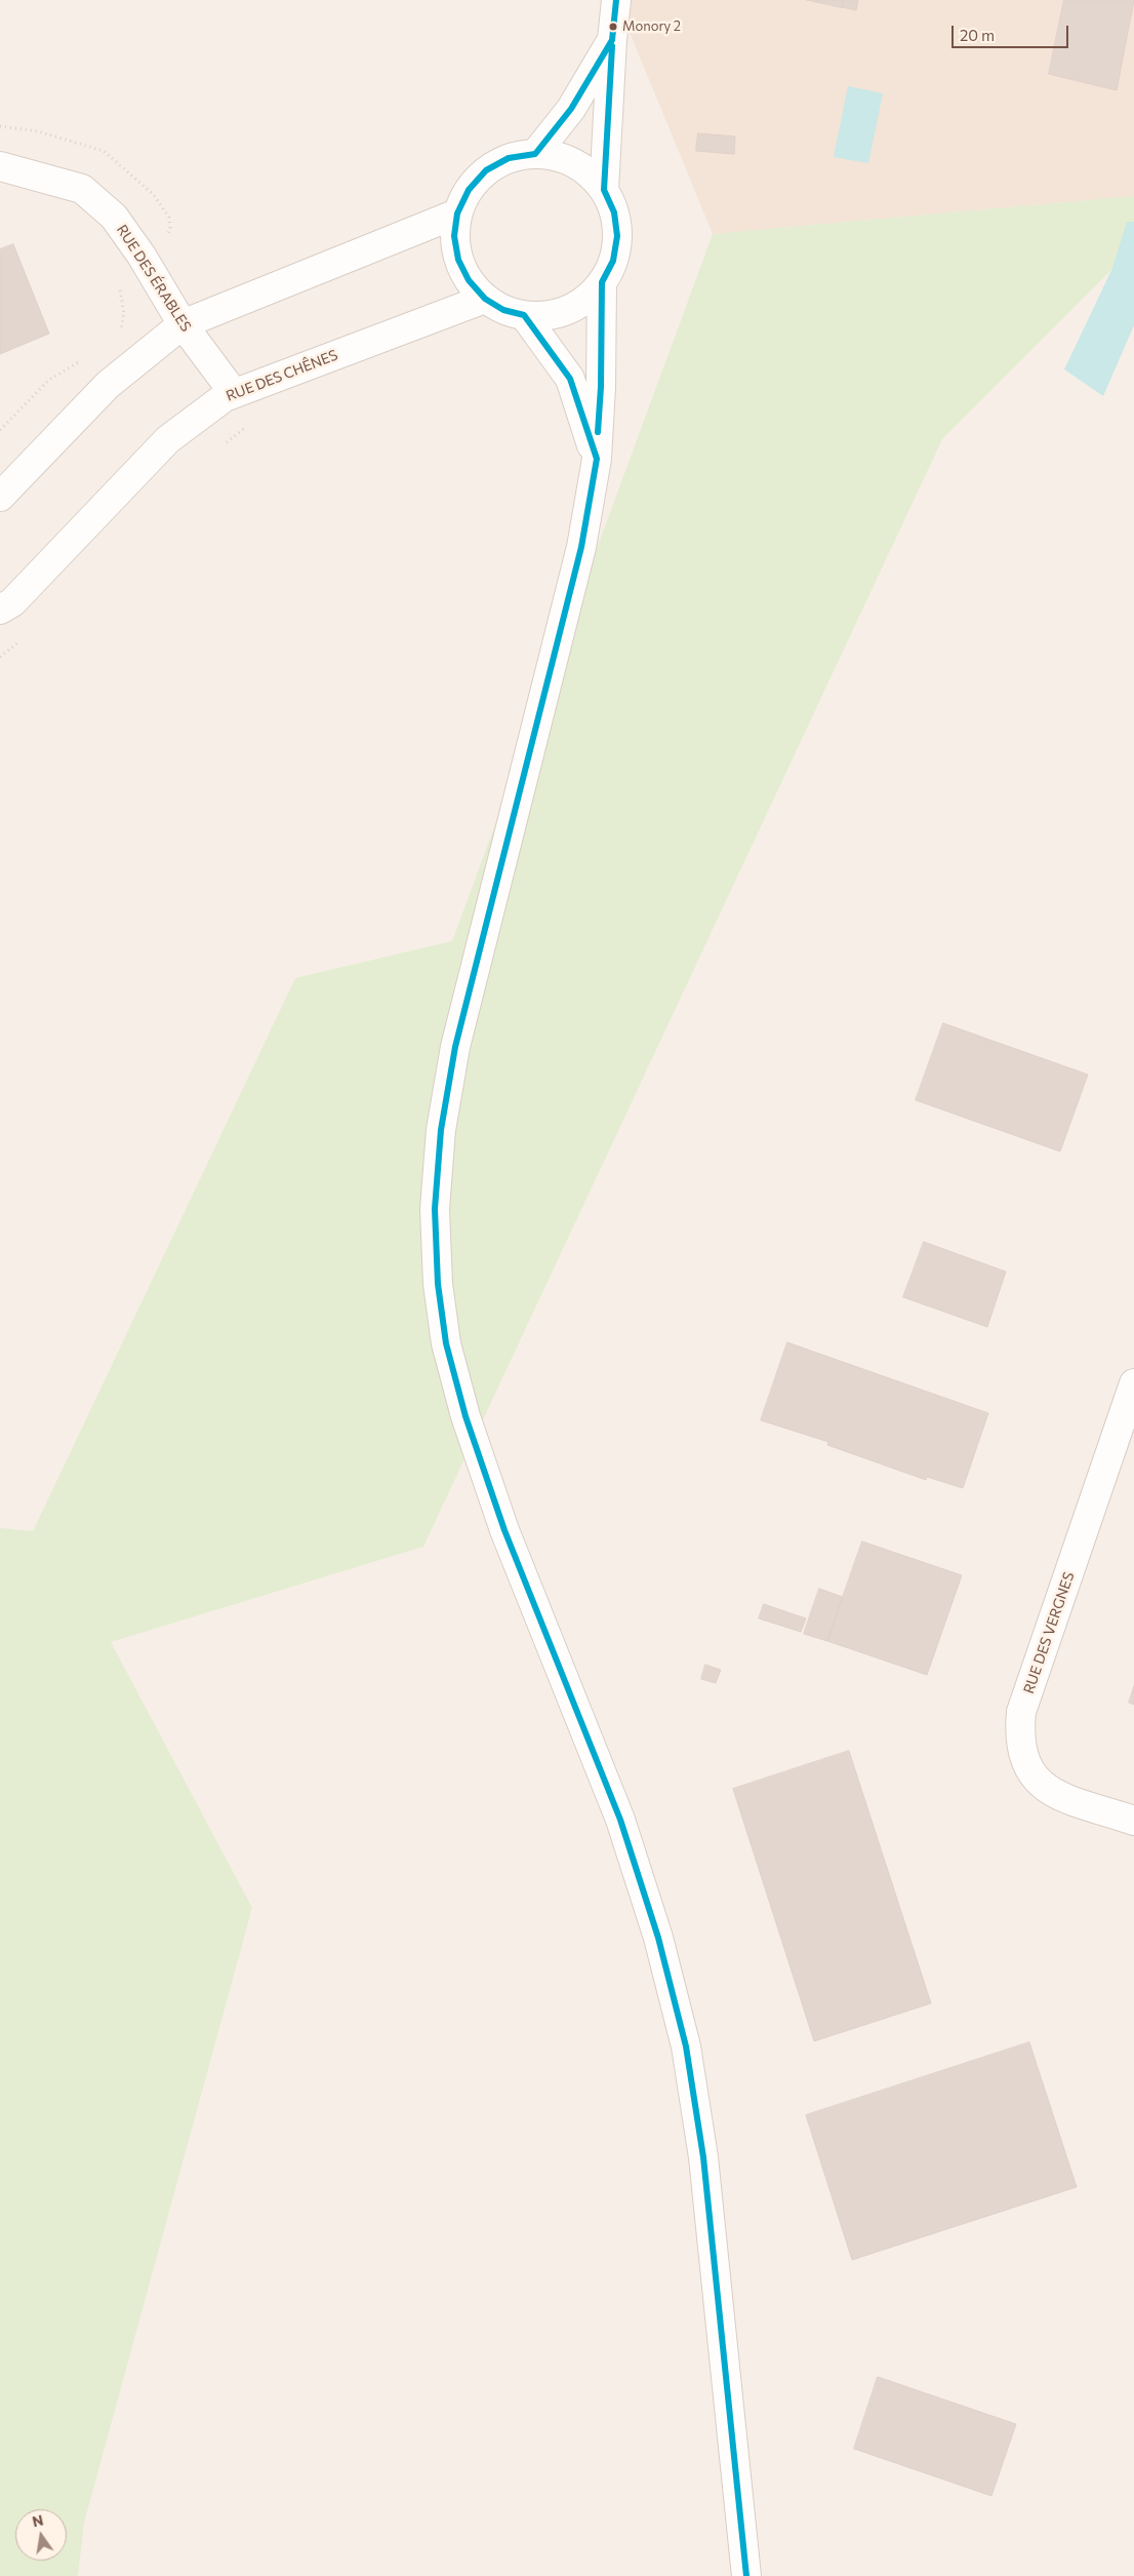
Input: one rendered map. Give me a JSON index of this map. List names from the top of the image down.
{
  "streets": {
    "street": ["RUE DES ÉRABLES", "RUE DES CHÊNES", "RUE DES VERGNES"]
  },
  "crossings": [
    ["RUE DES ÉRABLES", "RUE DES CHÊNES"]
  ],
  "places": ["Monory 2"],
  "scale_bar": "20 m",
  "north": "top"
}
